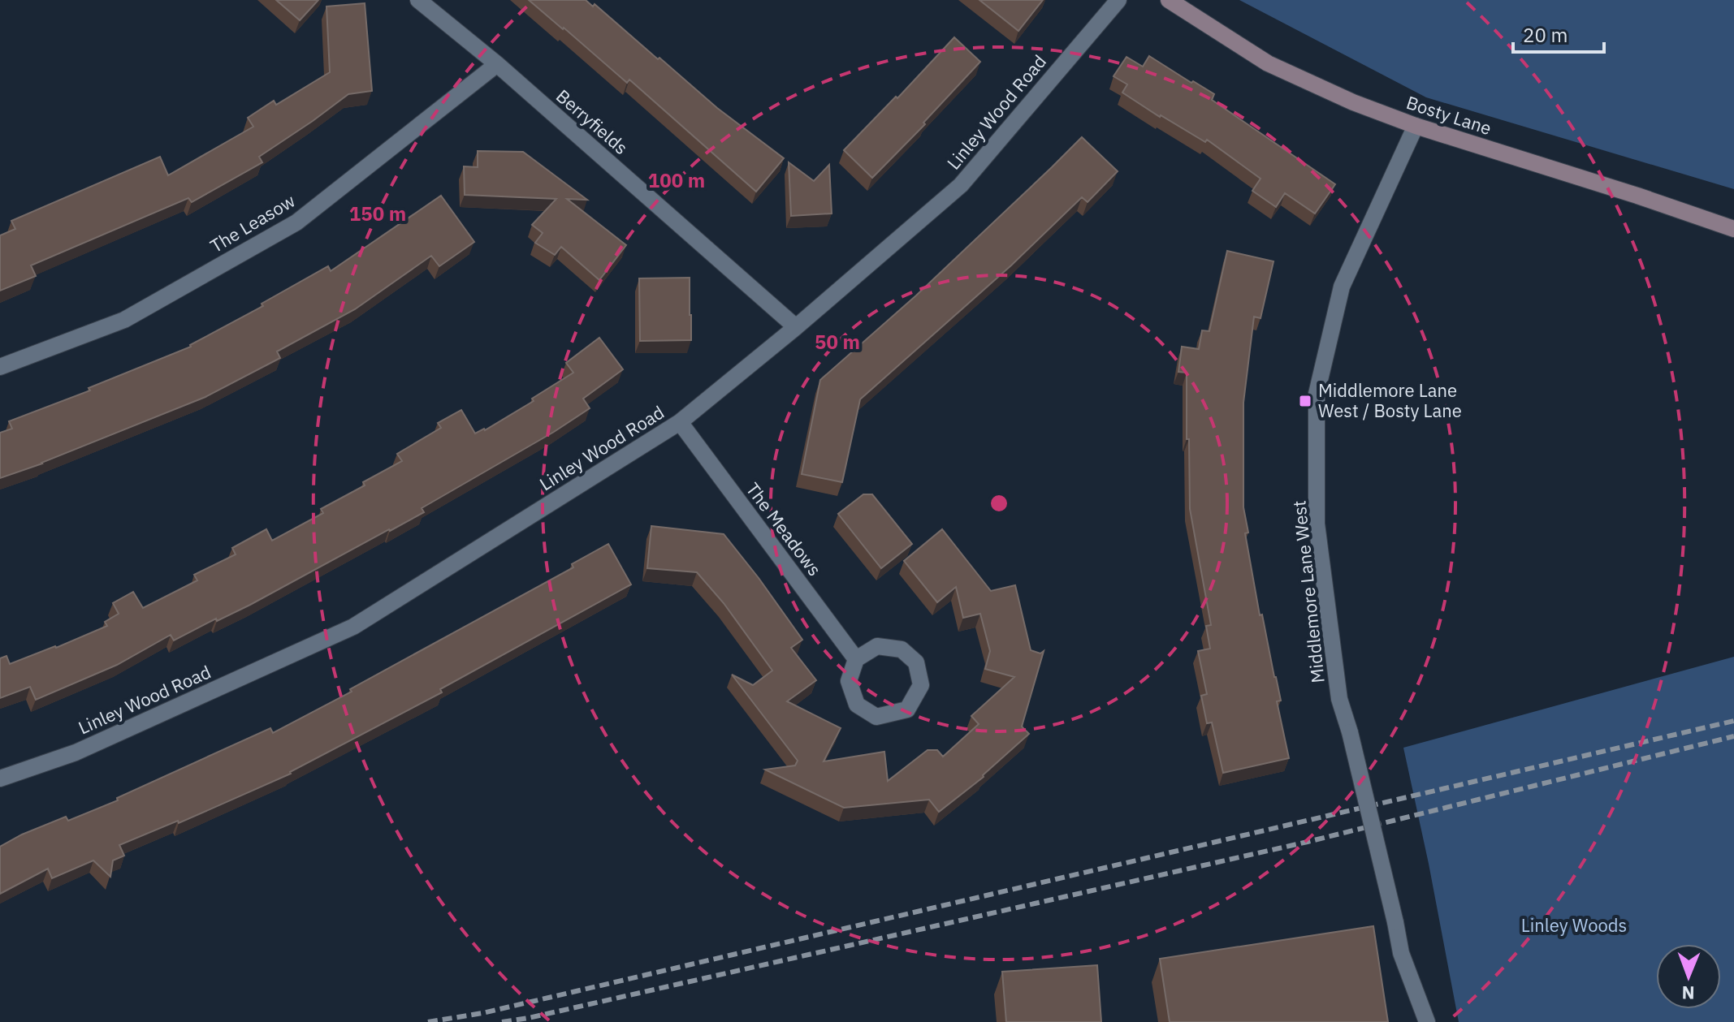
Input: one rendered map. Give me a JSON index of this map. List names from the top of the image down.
{
  "streets": {
    "main road": ["Bosty Lane"],
    "street": [
      "Linley Wood Road",
      "Berryfields",
      "The Leasow",
      "The Meadows",
      "Middlemore Lane West"
    ]
  },
  "crossings": [
    ["Linley Wood Road", "Berryfields"],
    ["Linley Wood Road", "The Meadows"],
    ["Bosty Lane", "Middlemore Lane West"],
    ["Berryfields", "The Leasow"]
  ],
  "parks": ["Linley Woods"],
  "places": {
    "transit": ["Middlemore Lane West / Bosty Lane"]
  },
  "scale_bar": "20 m",
  "north": "bottom",
  "rings": ["100 m", "150 m", "50 m"]
}
